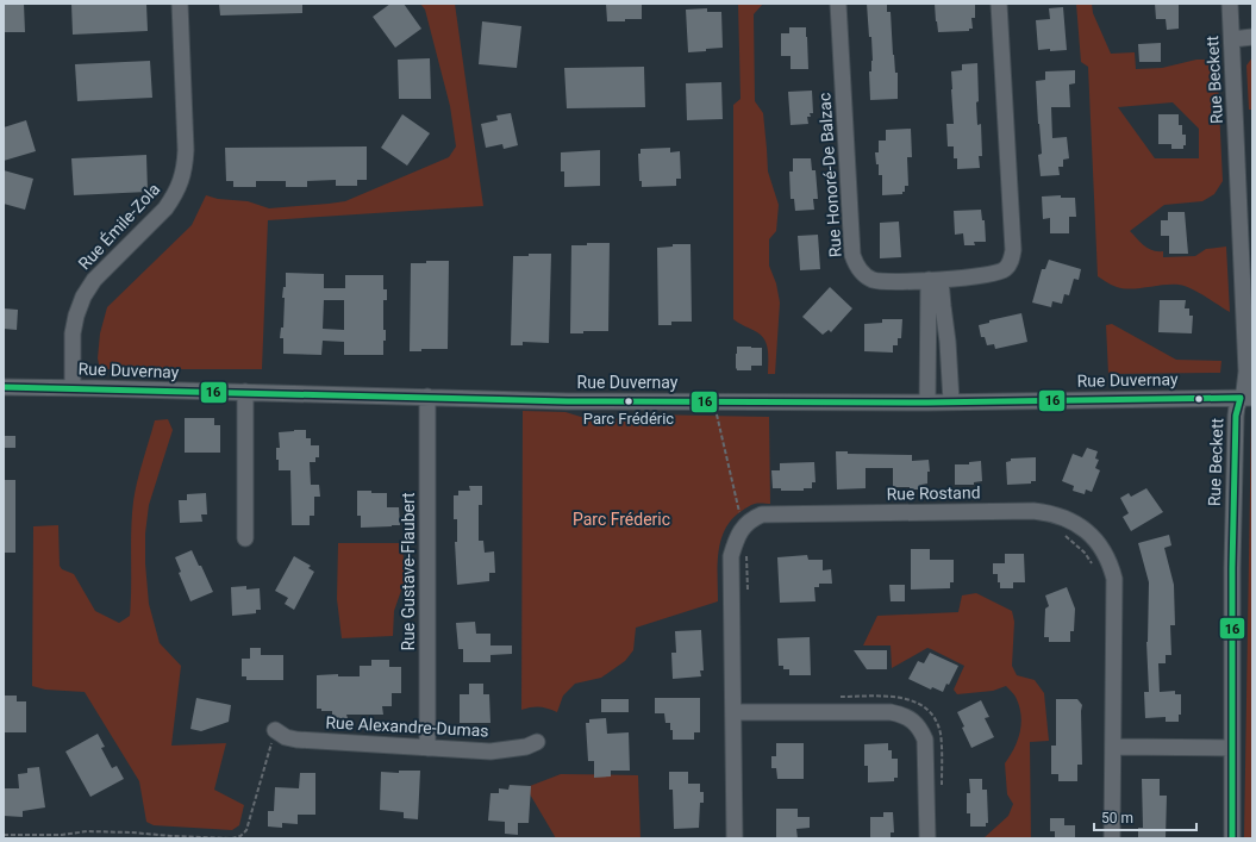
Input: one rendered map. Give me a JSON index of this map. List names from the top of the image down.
{
  "streets": {
    "street": [
      "Rue Beckett",
      "Rue Honoré-De Balzac",
      "Rue Émile-Zola",
      "Rue Duvernay",
      "Rue Rostand",
      "Rue Gustave-Flaubert",
      "Rue Alexandre-Dumas"
    ]
  },
  "crossings": [
    ["Rue Beckett", "Rue Duvernay"],
    ["Rue Émile-Zola", "Rue Duvernay"],
    ["Rue Duvernay", "Rue Gustave-Flaubert"],
    ["Rue Gustave-Flaubert", "Rue Alexandre-Dumas"]
  ],
  "parks": ["Parc Fréderic"],
  "places": ["Parc Frédéric"],
  "lines": ["transit line 16"],
  "scale_bar": "50 m"
}
